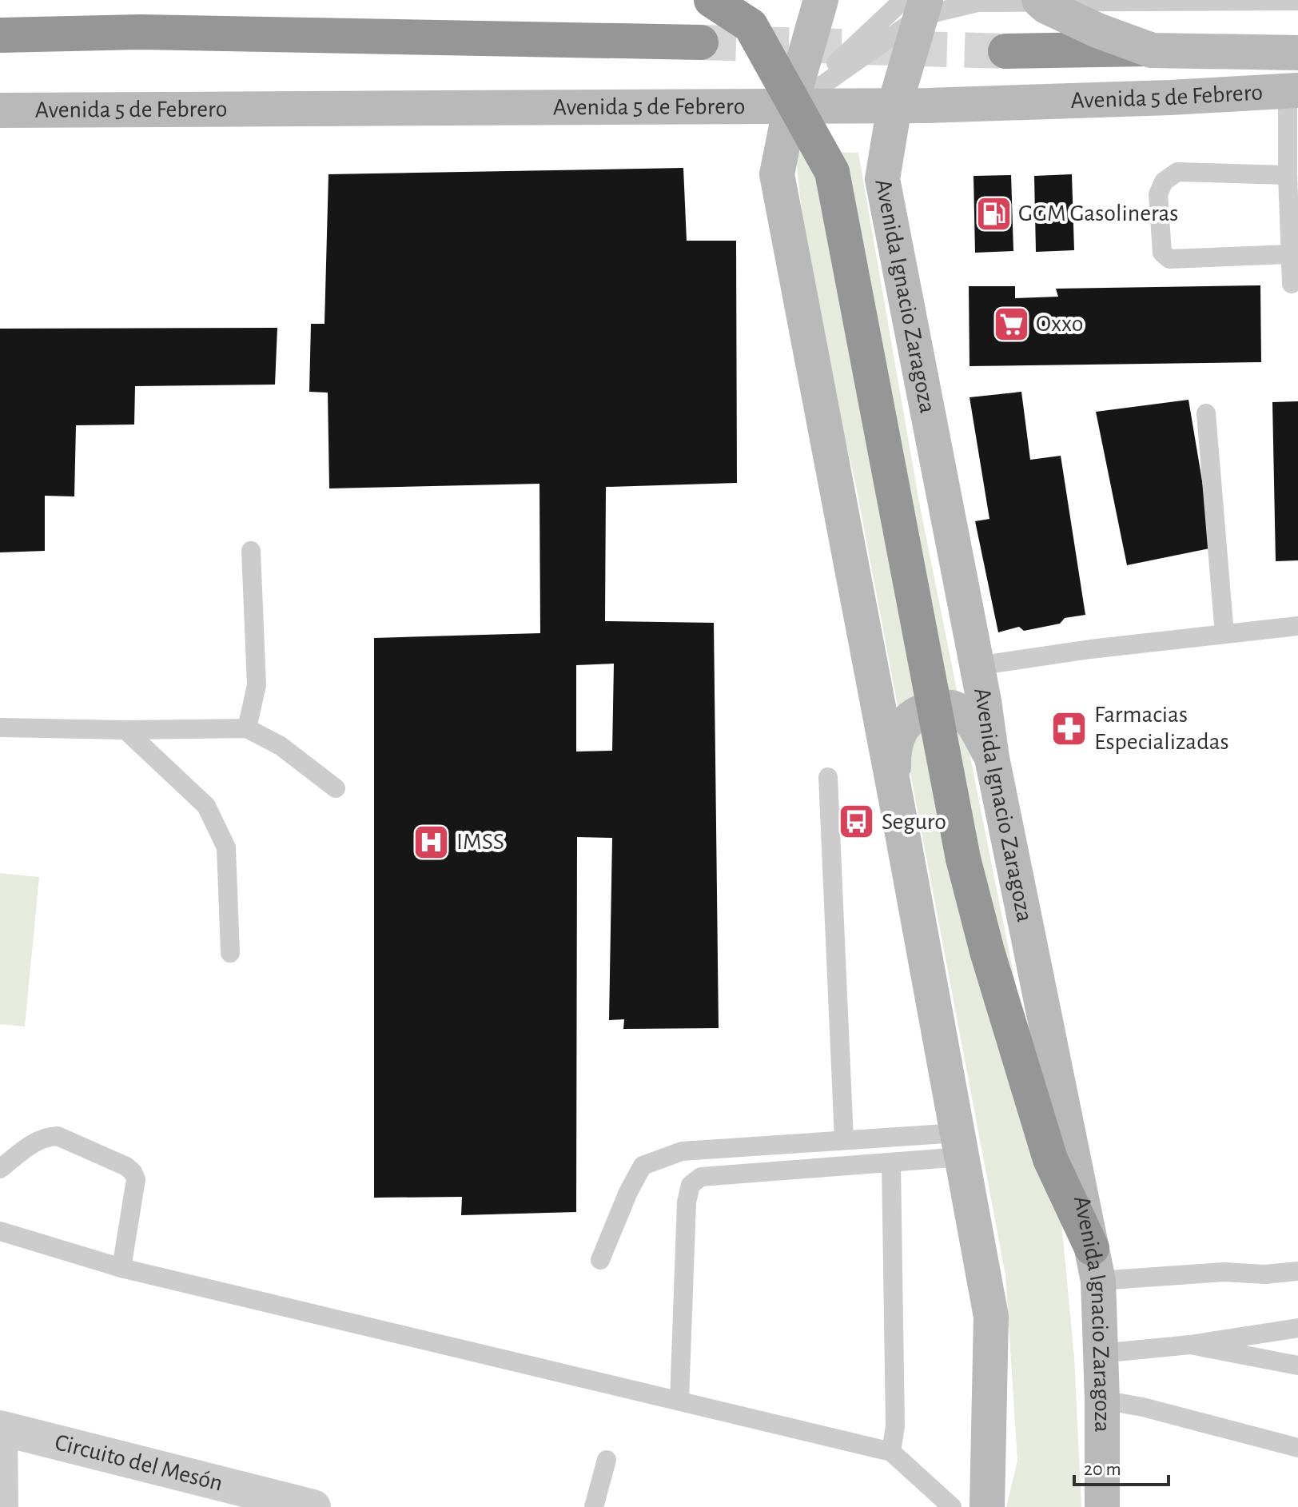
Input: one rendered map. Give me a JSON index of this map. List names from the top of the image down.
{
  "streets": {
    "highway": ["Avenida 5 de Febrero"],
    "main road": ["Avenida Ignacio Zaragoza"],
    "street": ["Circuito del Mesón"]
  },
  "crossings": [
    ["Avenida 5 de Febrero", "Avenida Ignacio Zaragoza"]
  ],
  "places": {
    "fuel station": ["GGM Gasolineras"],
    "supermarket": ["Oxxo"],
    "pharmacy": ["Farmacias Especializadas"],
    "bus stop": ["Seguro"],
    "hospital": ["IMSS"]
  },
  "scale_bar": "20 m"
}
